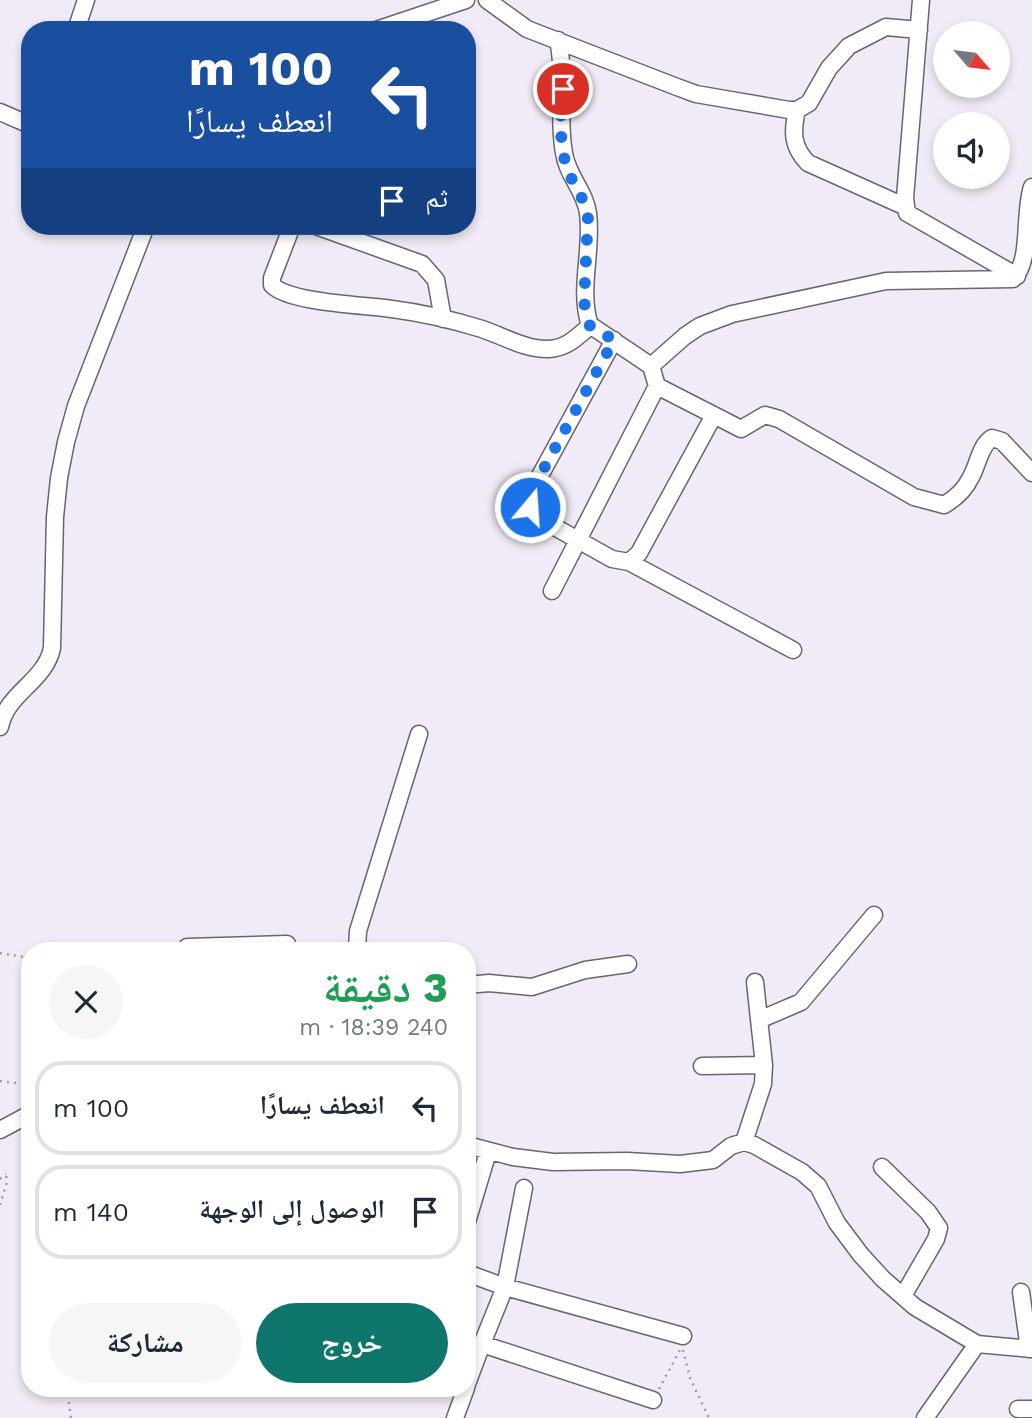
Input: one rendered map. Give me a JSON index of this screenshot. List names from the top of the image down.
{
  "north": "bottom right",
  "page": {
    "turn": ["100 m", "انعطف يسارًا"],
    "then": "ثم",
    "heading": ["3 دقيقة", "240 m · 18:39"],
    "list": [
      {
        "name": "انعطف يسارًا",
        "value": "100 m"
      },
      {
        "name": "الوصول إلى الوجهة",
        "value": "140 m"
      }
    ],
    "buttons": ["خروج", "مشاركة"]
  }
}
